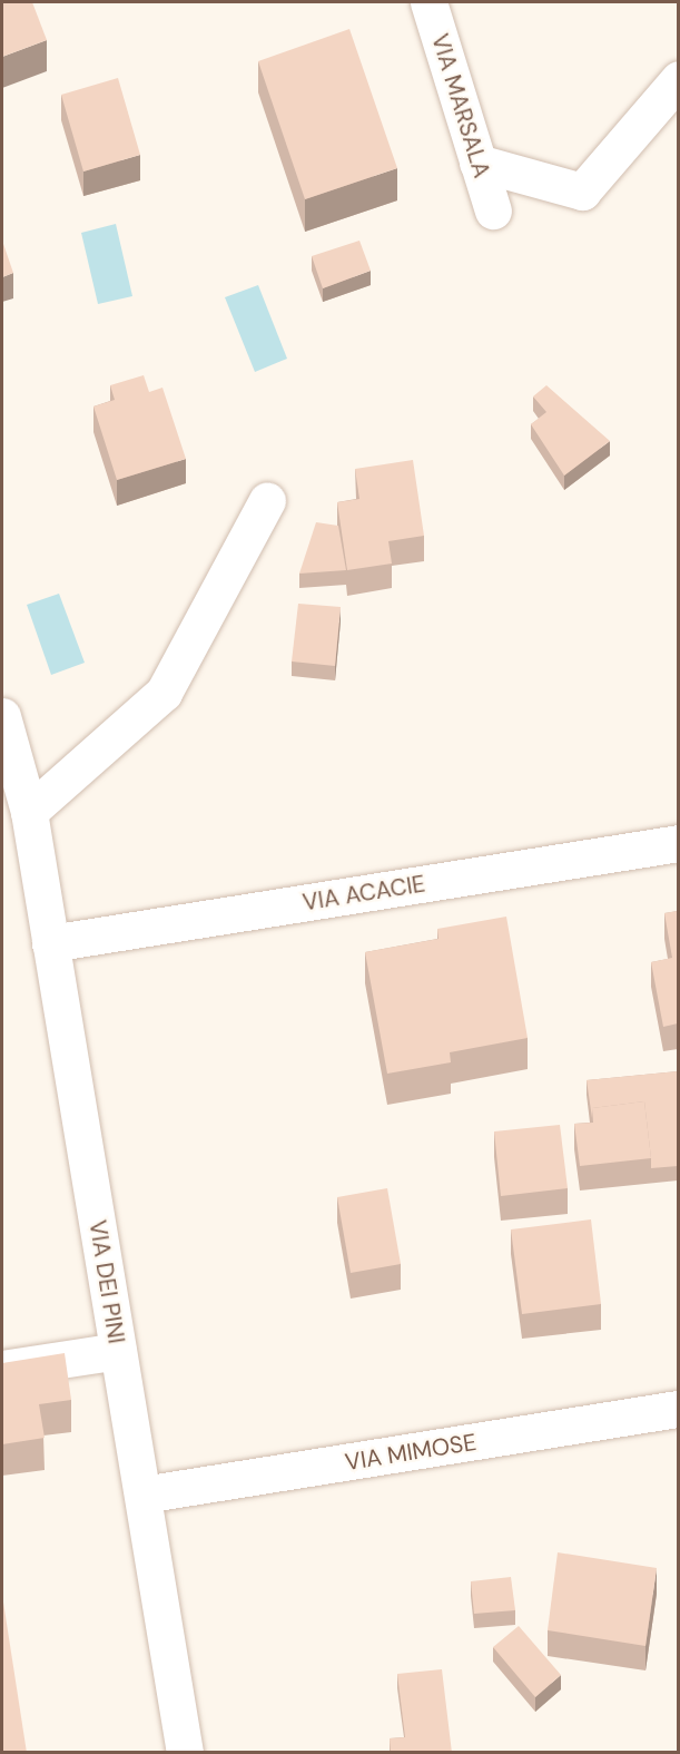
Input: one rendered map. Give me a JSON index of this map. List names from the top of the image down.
{
  "streets": {
    "street": [
      "VIA MARSALA",
      "VIA ACACIE",
      "VIA DEI PINI",
      "VIA MIMOSE"
    ]
  },
  "crossings": [
    ["VIA ACACIE", "VIA DEI PINI"],
    ["VIA DEI PINI", "VIA MIMOSE"]
  ]
}
